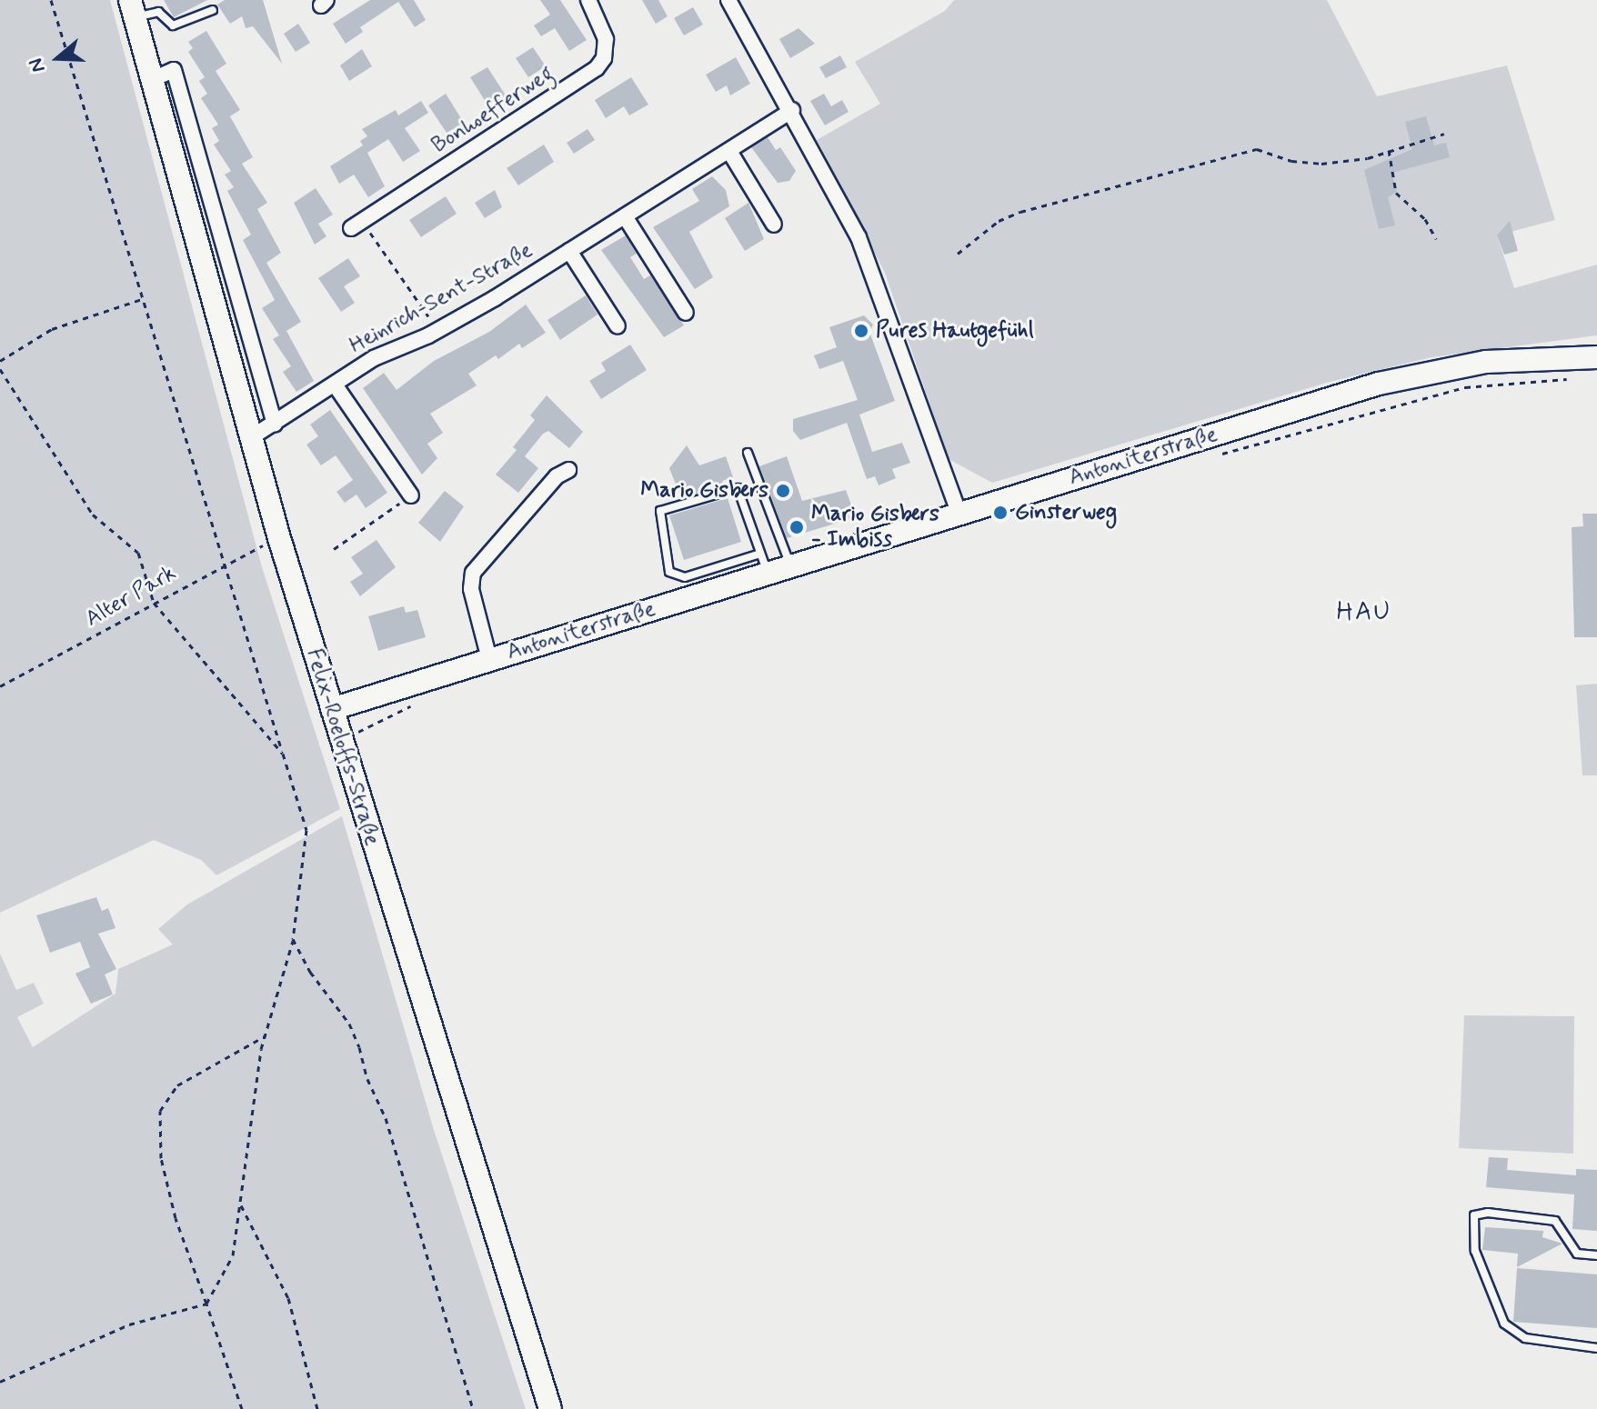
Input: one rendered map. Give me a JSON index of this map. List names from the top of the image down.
{
  "streets": {
    "street": [
      "Bonhoefferweg",
      "Heinrich-Sent-Straße",
      "Antoniterstraße",
      "Felix-Roeloffs-Straße"
    ],
    "path": ["Alter Park"]
  },
  "crossings": [
    ["Heinrich-Sent-Straße", "Felix-Roeloffs-Straße"],
    ["Antoniterstraße", "Felix-Roeloffs-Straße"],
    ["Alter Park", "Felix-Roeloffs-Straße"]
  ],
  "districts": ["HAU"],
  "places": [
    "Pures Hautgefühl",
    "Mario Gisbers",
    "Ginsterweg",
    "Mario Gisbers - Imbiss"
  ],
  "north": "left"
}
